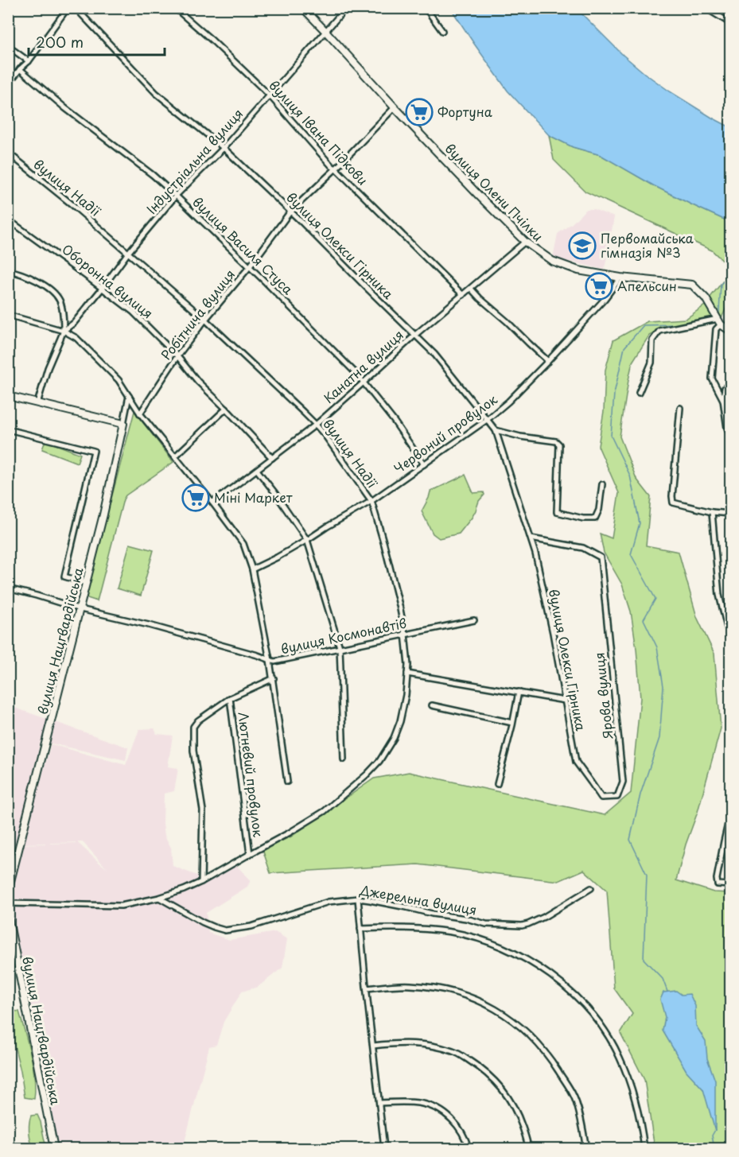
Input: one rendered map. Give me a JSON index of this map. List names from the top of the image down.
{
  "streets": {
    "street": [
      "вулиця Івана Підкови",
      "Індустріальна вулиця",
      "вулиця Надії",
      "вулиця Олени Пчілки",
      "вулиця Василя Стуса",
      "вулиця Олекси Гірника",
      "Оборонна вулиця",
      "Робітнича вулиця",
      "Канатна вулиця",
      "Червоний провулок",
      "вулиця Космонавтів",
      "вулиця Нацгвардійська",
      "Ярова вулиця",
      "Лютневий провулок",
      "Джерельна вулиця"
    ]
  },
  "crossings": [
    ["вулиця Івана Підкови", "Індустріальна вулиця"],
    ["вулиця Івана Підкови", "Робітнича вулиця"],
    ["вулиця Івана Підкови", "Канатна вулиця"],
    ["Індустріальна вулиця", "вулиця Надії"],
    ["Індустріальна вулиця", "вулиця Олени Пчілки"],
    ["Індустріальна вулиця", "вулиця Василя Стуса"],
    ["Індустріальна вулиця", "вулиця Олекси Гірника"],
    ["Індустріальна вулиця", "Оборонна вулиця"],
    ["вулиця Надії", "Робітнича вулиця"],
    ["вулиця Надії", "Канатна вулиця"],
    ["вулиця Надії", "Червоний провулок"],
    ["вулиця Надії", "вулиця Космонавтів"],
    ["вулиця Надії", "Лютневий провулок"],
    ["вулиця Надії", "Джерельна вулиця"],
    ["вулиця Олени Пчілки", "Робітнича вулиця"],
    ["вулиця Олени Пчілки", "Канатна вулиця"],
    ["вулиця Олени Пчілки", "Червоний провулок"],
    ["вулиця Василя Стуса", "Робітнича вулиця"],
    ["вулиця Василя Стуса", "Канатна вулиця"],
    ["вулиця Василя Стуса", "Червоний провулок"],
    ["вулиця Олекси Гірника", "Робітнича вулиця"],
    ["вулиця Олекси Гірника", "Канатна вулиця"],
    ["вулиця Олекси Гірника", "Червоний провулок"],
    ["вулиця Олекси Гірника", "Ярова вулиця"],
    ["Оборонна вулиця", "Робітнича вулиця"],
    ["Оборонна вулиця", "Канатна вулиця"],
    ["вулиця Космонавтів", "вулиця Нацгвардійська"]
  ],
  "places": {
    "supermarket": ["Фортуна", "Апельсин", "Міні Маркет"],
    "school or university": ["Первомайська гімназія №3"]
  },
  "scale_bar": "200 m"
}
